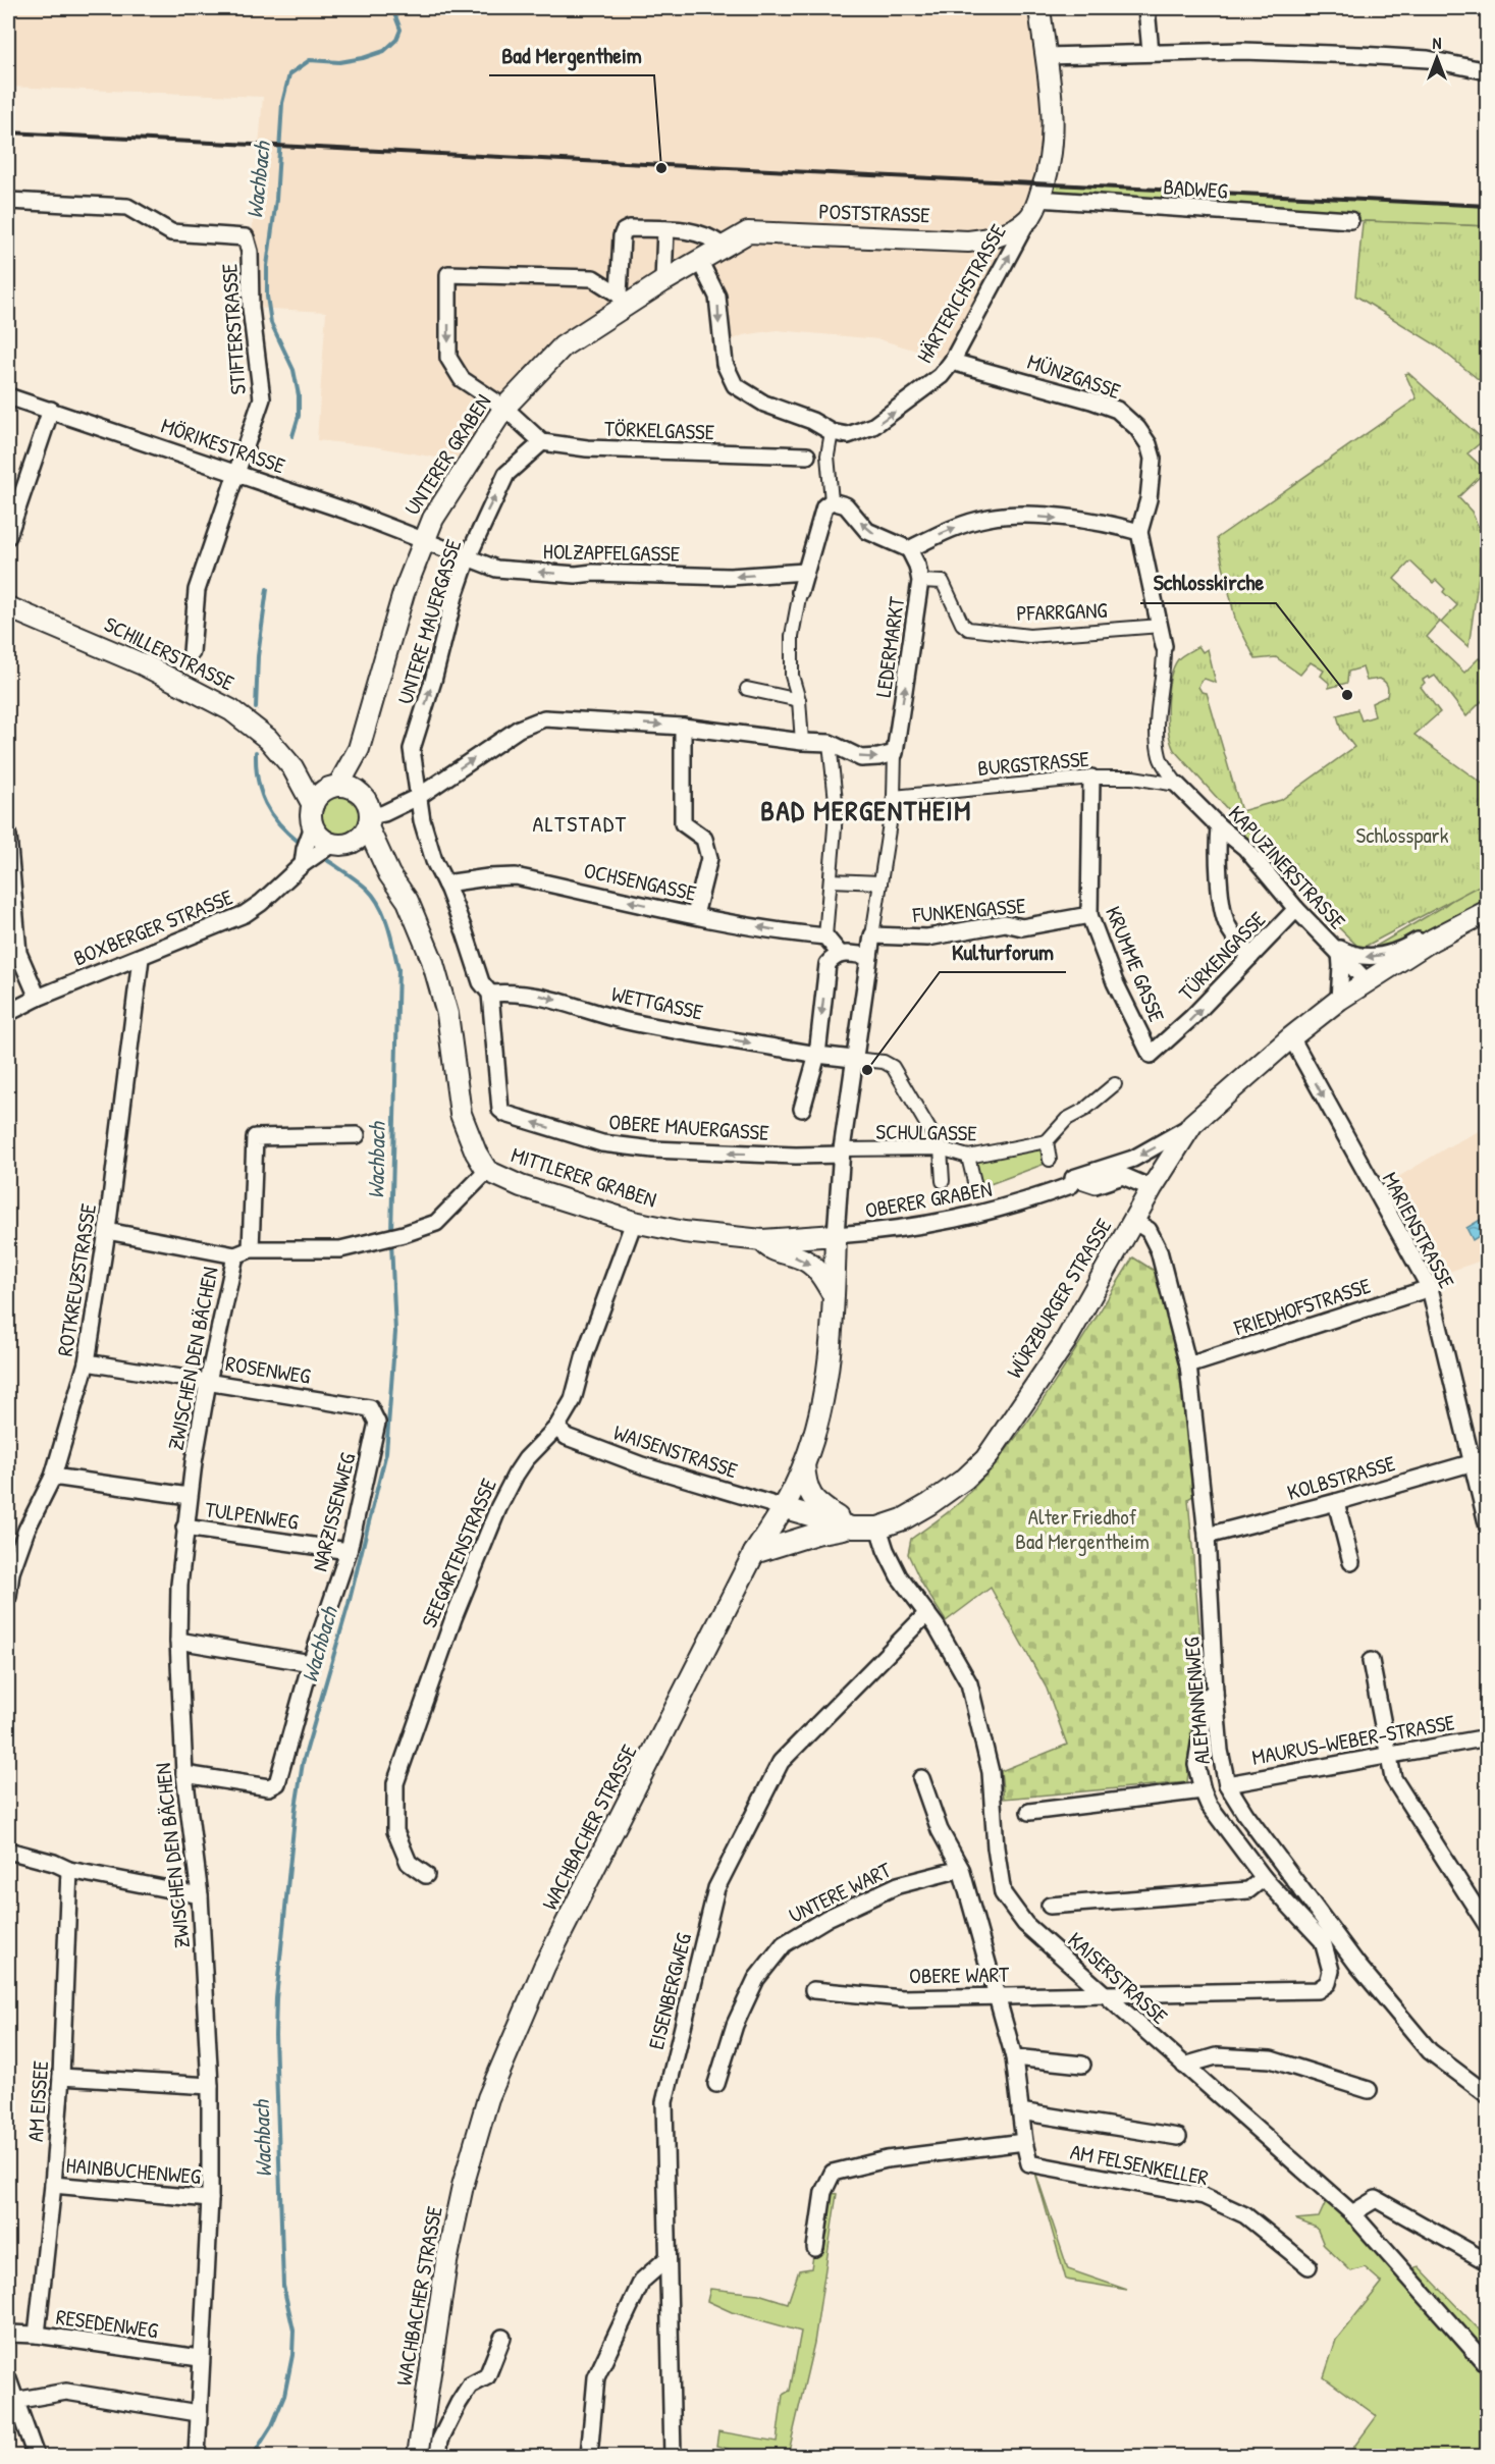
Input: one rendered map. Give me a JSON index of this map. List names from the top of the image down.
{
  "streets": {
    "street": [
      "BADWEG",
      "POSTSTRASSE",
      "HÄRTERICHSTRASSE",
      "STIFTERSTRASSE",
      "MÜNZGASSE",
      "TÖRKELGASSE",
      "MÖRIKESTRASSE",
      "UNTERER GRABEN",
      "HOLZAPFELGASSE",
      "PFARRGANG",
      "UNTERE MAUERGASSE",
      "LEDERMARKT",
      "SCHILLERSTRASSE",
      "BURGSTRASSE",
      "KAPUZINERSTRASSE",
      "OCHSENGASSE",
      "FUNKENGASSE",
      "BOXBERGER STRASSE",
      "TÜRKENGASSE",
      "KRUMME GASSE",
      "WETTGASSE",
      "OBERE MAUERGASSE",
      "SCHULGASSE",
      "MITTLERER GRABEN",
      "OBERER GRABEN",
      "MARIENSTRASSE",
      "ROTKREUZSTRASSE",
      "WÜRZBURGER STRASSE",
      "FRIEDHOFSTRASSE",
      "ZWISCHEN DEN BÄCHEN",
      "ROSENWEG",
      "WAISENSTRASSE",
      "KOLBSTRASSE",
      "NARZISSENWEG",
      "TULPENWEG",
      "SEEGARTENSTRASSE",
      "ALEMANNENWEG",
      "MAURUS-WEBER-STRASSE",
      "WACHBACHER STRASSE",
      "UNTERE WART",
      "OBERE WART",
      "KAISERSTRASSE",
      "EISENBERGWEG",
      "AM EISSEE",
      "AM FELSENKELLER",
      "HAINBUCHENWEG",
      "RESEDENWEG"
    ]
  },
  "crossings": [
    ["POSTSTRASSE", "HÄRTERICHSTRASSE"],
    ["POSTSTRASSE", "UNTERER GRABEN"],
    ["HÄRTERICHSTRASSE", "MÜNZGASSE"],
    ["STIFTERSTRASSE", "MÖRIKESTRASSE"],
    ["MÜNZGASSE", "PFARRGANG"],
    ["TÖRKELGASSE", "UNTERE MAUERGASSE"],
    ["MÖRIKESTRASSE", "UNTERER GRABEN"],
    ["MÖRIKESTRASSE", "HOLZAPFELGASSE"],
    ["UNTERER GRABEN", "HOLZAPFELGASSE"],
    ["UNTERER GRABEN", "SCHILLERSTRASSE"],
    ["UNTERER GRABEN", "BOXBERGER STRASSE"],
    ["UNTERER GRABEN", "MITTLERER GRABEN"],
    ["HOLZAPFELGASSE", "UNTERE MAUERGASSE"],
    ["PFARRGANG", "LEDERMARKT"],
    ["UNTERE MAUERGASSE", "OBERE MAUERGASSE"],
    ["SCHILLERSTRASSE", "BOXBERGER STRASSE"],
    ["SCHILLERSTRASSE", "MITTLERER GRABEN"],
    ["BURGSTRASSE", "KAPUZINERSTRASSE"],
    ["BURGSTRASSE", "KRUMME GASSE"],
    ["KAPUZINERSTRASSE", "TÜRKENGASSE"],
    ["KAPUZINERSTRASSE", "WÜRZBURGER STRASSE"],
    ["OCHSENGASSE", "OBERE MAUERGASSE"],
    ["FUNKENGASSE", "KRUMME GASSE"],
    ["BOXBERGER STRASSE", "MITTLERER GRABEN"],
    ["BOXBERGER STRASSE", "ROTKREUZSTRASSE"],
    ["TÜRKENGASSE", "KRUMME GASSE"],
    ["WETTGASSE", "OBERE MAUERGASSE"],
    ["OBERE MAUERGASSE", "SCHULGASSE"],
    ["MITTLERER GRABEN", "OBERER GRABEN"],
    ["MITTLERER GRABEN", "SEEGARTENSTRASSE"],
    ["MITTLERER GRABEN", "WACHBACHER STRASSE"],
    ["OBERER GRABEN", "WÜRZBURGER STRASSE"],
    ["OBERER GRABEN", "WACHBACHER STRASSE"],
    ["MARIENSTRASSE", "WÜRZBURGER STRASSE"],
    ["MARIENSTRASSE", "FRIEDHOFSTRASSE"],
    ["MARIENSTRASSE", "KOLBSTRASSE"],
    ["ROTKREUZSTRASSE", "ROSENWEG"],
    ["ROTKREUZSTRASSE", "TULPENWEG"],
    ["WÜRZBURGER STRASSE", "WAISENSTRASSE"],
    ["WÜRZBURGER STRASSE", "ALEMANNENWEG"],
    ["WÜRZBURGER STRASSE", "WACHBACHER STRASSE"],
    ["WÜRZBURGER STRASSE", "KAISERSTRASSE"],
    ["FRIEDHOFSTRASSE", "ALEMANNENWEG"],
    ["ZWISCHEN DEN BÄCHEN", "ROSENWEG"],
    ["ZWISCHEN DEN BÄCHEN", "NARZISSENWEG"],
    ["ZWISCHEN DEN BÄCHEN", "TULPENWEG"],
    ["ZWISCHEN DEN BÄCHEN", "HAINBUCHENWEG"],
    ["ZWISCHEN DEN BÄCHEN", "RESEDENWEG"],
    ["ROSENWEG", "NARZISSENWEG"],
    ["WAISENSTRASSE", "SEEGARTENSTRASSE"],
    ["WAISENSTRASSE", "WACHBACHER STRASSE"],
    ["KOLBSTRASSE", "ALEMANNENWEG"],
    ["NARZISSENWEG", "TULPENWEG"],
    ["ALEMANNENWEG", "MAURUS-WEBER-STRASSE"],
    ["OBERE WART", "KAISERSTRASSE"],
    ["OBERE WART", "AM FELSENKELLER"],
    ["KAISERSTRASSE", "EISENBERGWEG"],
    ["AM EISSEE", "HAINBUCHENWEG"],
    ["AM EISSEE", "RESEDENWEG"]
  ],
  "one_way": [
    "HÄRTERICHSTRASSE",
    "HOLZAPFELGASSE",
    "UNTERE MAUERGASSE",
    "OCHSENGASSE",
    "TÜRKENGASSE",
    "WETTGASSE",
    "OBERE MAUERGASSE",
    "MARIENSTRASSE"
  ],
  "districts": ["BAD MERGENTHEIM", "ALTSTADT"],
  "water": ["Wachbach"],
  "parks": ["Schlosspark", "Alter Friedhof Bad Mergentheim"],
  "places": ["Bad Mergentheim", "Schlosskirche", "Kulturforum"],
  "north": "top"
}
